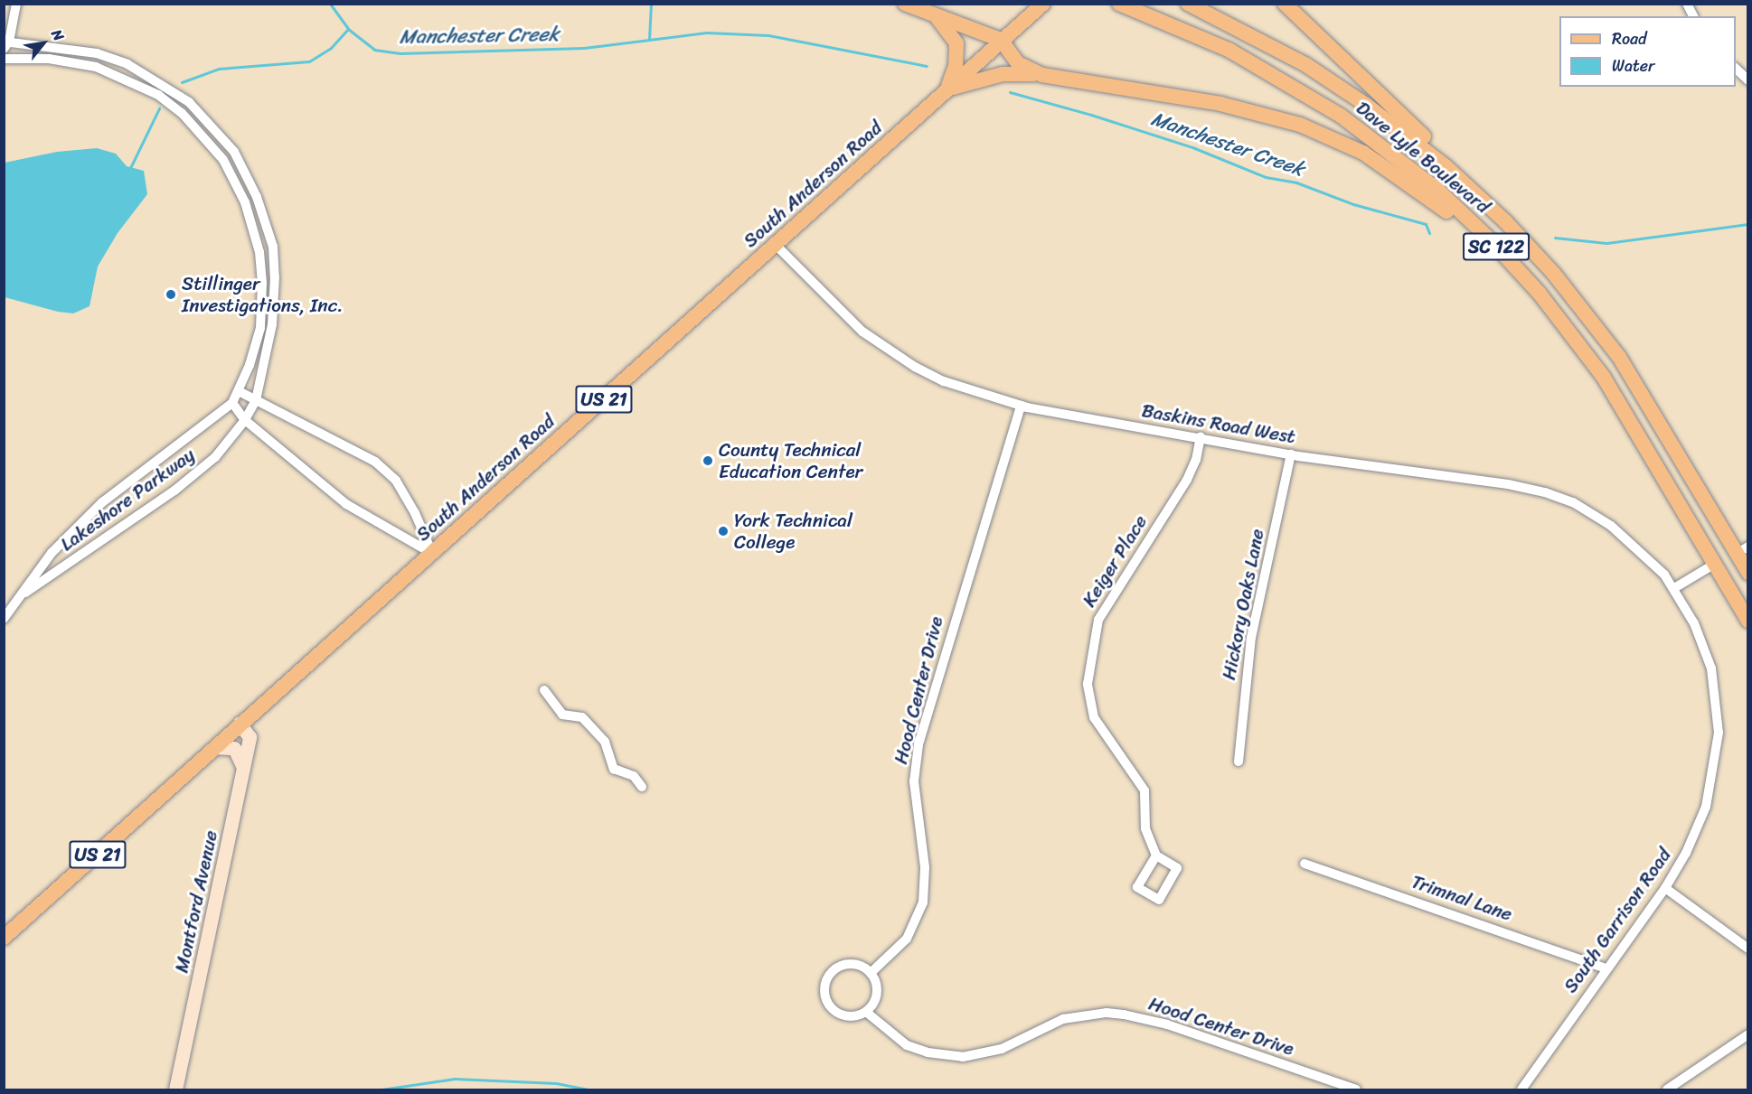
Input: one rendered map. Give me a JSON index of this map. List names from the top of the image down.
{
  "streets": {
    "main road": [
      "Dave Lyle Boulevard",
      "South Anderson Road",
      "SC 122",
      "US 21"
    ],
    "street": [
      "Baskins Road West",
      "Lakeshore Parkway",
      "Keiger Place",
      "Hickory Oaks Lane",
      "Hood Center Drive",
      "Trimnal Lane",
      "Montford Avenue",
      "South Garrison Road"
    ]
  },
  "crossings": [
    ["South Anderson Road", "Baskins Road West"],
    ["South Anderson Road", "Montford Avenue"],
    ["Baskins Road West", "Keiger Place"],
    ["Baskins Road West", "Hickory Oaks Lane"],
    ["Baskins Road West", "Hood Center Drive"],
    ["Baskins Road West", "South Garrison Road"],
    ["Trimnal Lane", "South Garrison Road"]
  ],
  "water": ["Manchester Creek"],
  "places": ["Stillinger Investigations, Inc.", "County Technical Education Center", "York Technical College"],
  "legend": ["Road", "Water"],
  "north": "top right"
}
